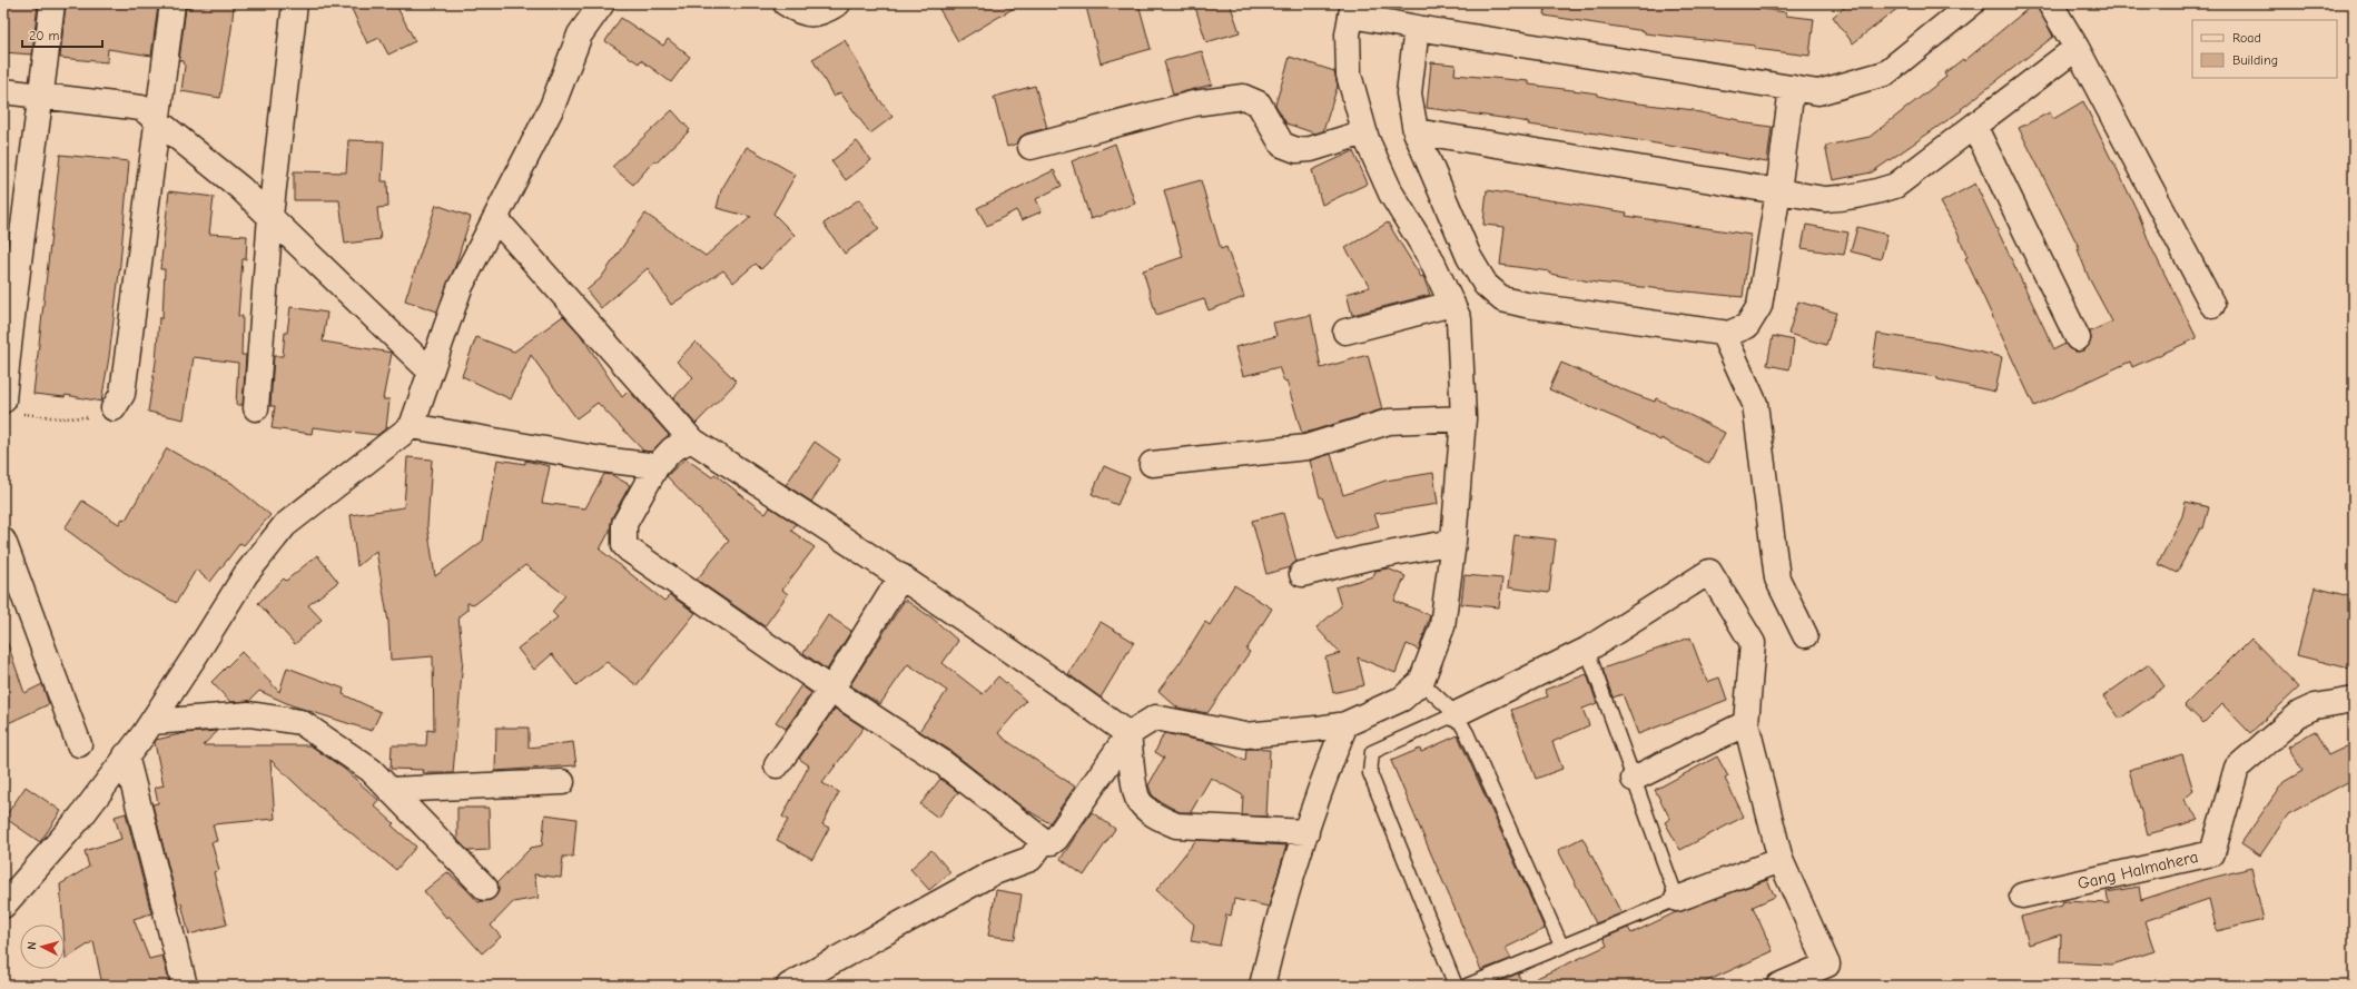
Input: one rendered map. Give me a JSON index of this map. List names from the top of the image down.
{
  "streets": {
    "street": ["Gang Halmahera"]
  },
  "legend": ["Road", "Building"],
  "scale_bar": "20 m",
  "north": "left"
}
